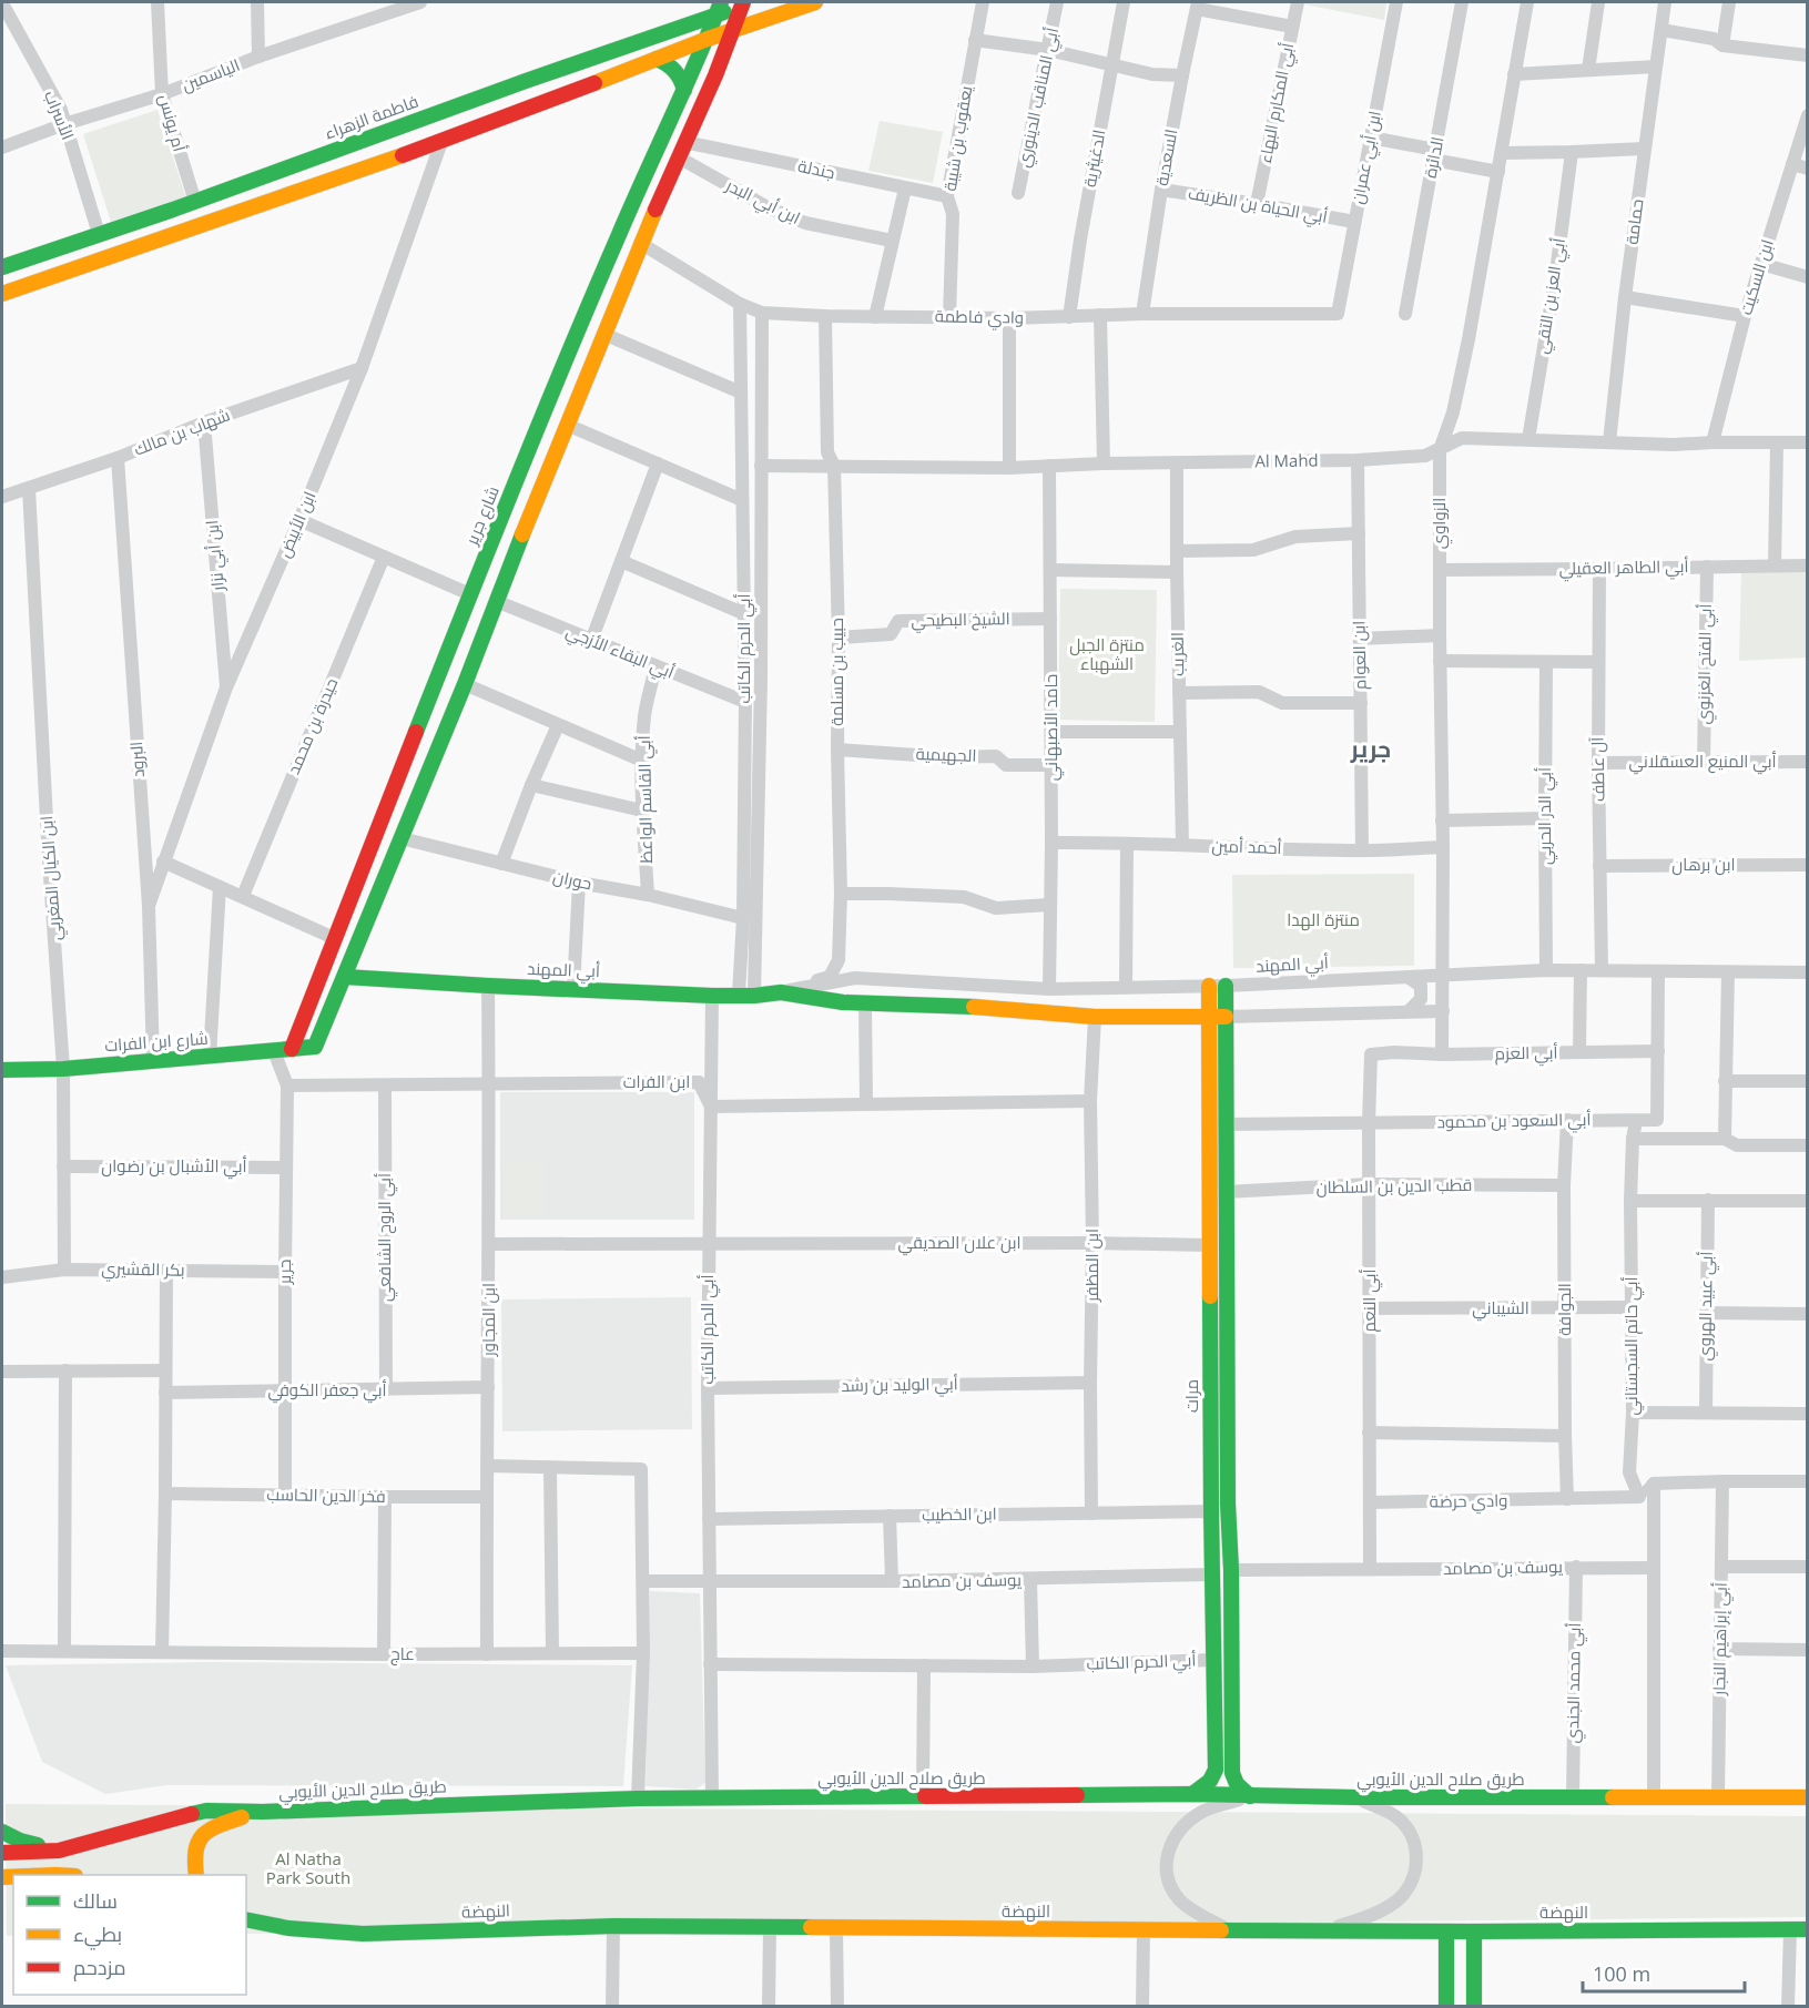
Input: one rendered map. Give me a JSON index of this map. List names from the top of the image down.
{
  "streets": {
    "main road": [
      "فاطمة الزهراء",
      "شارع جرير",
      "أبي المهند",
      "شارع ابن الفرات",
      "مرات",
      "طريق صلاح الدين الأيوبي",
      "النهضة"
    ],
    "street": [
      "الياسمين",
      "أبي المناقب الدينوري",
      "أبي المكارم البهاء",
      "الأسراب",
      "أم يونس",
      "يعقوب بن شيبة",
      "السعدية",
      "ابن أبي عمران",
      "الدائرة",
      "الدغيثرية",
      "جندلة",
      "ابن أبي البدر",
      "أبي الحياة بن الظريف",
      "حمامة",
      "ابن السكيت",
      "أبي العز بن التقي",
      "وادي فاطمة",
      "شهاب بن مالك",
      "Al Mahd",
      "الزواوي",
      "ابن الأبيض",
      "ابن أبي نزار",
      "أبي الطاهر العقيلي",
      "الشيخ البطيحي",
      "أبي الحرم الكاتب",
      "أبي البقاء الأزجي",
      "الغريب",
      "ابن العوام",
      "أبي الفتح الغزنوي",
      "حبيب بن مسلمة",
      "حيدرة بن محمد",
      "حامد الأصبهاني",
      "الجهيمية",
      "البرود",
      "أبي المنيع العسقلاني",
      "آل عاطف",
      "أبي القاسم الواعظ",
      "أبي الدر الحربي",
      "أحمد أمين",
      "ابن برهان",
      "ابن الكيال المغربي",
      "حوران",
      "أبي العزم",
      "ابن الفرات",
      "أبي السعود بن محمود",
      "أبي الأشبال بن رضوان",
      "قطب الدين بن السلطان",
      "أبي الروح الشافعي",
      "ابن علان الصديقي",
      "ابن المظفر",
      "بكر القشيري",
      "جرير",
      "أبي النعم",
      "أبي عبيد الهروي",
      "الشيباني",
      "الجوافة",
      "ابن المجاور",
      "أبي حاتم السجستاني",
      "أبي الوليد بن رشد",
      "أبي جعفر الكوفي",
      "فخر الدين الحاسب",
      "وادي حرضة",
      "ابن الخطيب",
      "يوسف بن مصامد",
      "أبي إبراهيم النجار",
      "عاج",
      "أبي محمد الجندي"
    ]
  },
  "crossings": [
    ["الياسمين", "الأسراب"],
    ["الياسمين", "أم يونس"],
    ["أبي المكارم البهاء", "أبي الحياة بن الظريف"],
    ["الأسراب", "فاطمة الزهراء"],
    ["فاطمة الزهراء", "أم يونس"],
    ["فاطمة الزهراء", "شارع جرير"],
    ["يعقوب بن شيبة", "جندلة"],
    ["يعقوب بن شيبة", "وادي فاطمة"],
    ["السعدية", "أبي الحياة بن الظريف"],
    ["السعدية", "وادي فاطمة"],
    ["ابن أبي عمران", "أبي الحياة بن الظريف"],
    ["ابن أبي عمران", "وادي فاطمة"],
    ["الدغيثرية", "وادي فاطمة"],
    ["حمامة", "Al Mahd"],
    ["ابن السكيت", "Al Mahd"],
    ["أبي العز بن التقي", "Al Mahd"],
    ["وادي فاطمة", "أبي الحرم الكاتب"],
    ["وادي فاطمة", "حبيب بن مسلمة"],
    ["شهاب بن مالك", "ابن الأبيض"],
    ["شهاب بن مالك", "ابن أبي نزار"],
    ["شهاب بن مالك", "البرود"],
    ["شهاب بن مالك", "ابن الكيال المغربي"],
    ["Al Mahd", "الزواوي"],
    ["Al Mahd", "أبي الحرم الكاتب"],
    ["Al Mahd", "الغريب"],
    ["Al Mahd", "ابن العوام"],
    ["Al Mahd", "حبيب بن مسلمة"],
    ["Al Mahd", "حامد الأصبهاني"],
    ["شارع جرير", "شارع ابن الفرات"],
    ["الزواوي", "أبي الطاهر العقيلي"],
    ["الزواوي", "أحمد أمين"],
    ["الزواوي", "أبي المهند"],
    ["الزواوي", "أبي العزم"],
    ["ابن الأبيض", "ابن أبي نزار"],
    ["ابن الأبيض", "البرود"],
    ["أبي الطاهر العقيلي", "أبي الفتح الغزنوي"],
    ["أبي الطاهر العقيلي", "آل عاطف"],
    ["الشيخ البطيحي", "حبيب بن مسلمة"],
    ["الشيخ البطيحي", "حامد الأصبهاني"],
    ["أبي الحرم الكاتب", "أبي البقاء الأزجي"],
    ["أبي الحرم الكاتب", "حوران"],
    ["أبي الحرم الكاتب", "أبي المهند"],
    ["أبي الحرم الكاتب", "ابن الفرات"],
    ["أبي الحرم الكاتب", "ابن علان الصديقي"],
    ["أبي الحرم الكاتب", "أبي الوليد بن رشد"],
    ["أبي الحرم الكاتب", "مرات"],
    ["أبي الحرم الكاتب", "ابن الخطيب"],
    ["أبي الحرم الكاتب", "يوسف بن مصامد"],
    ["أبي الحرم الكاتب", "طريق صلاح الدين الأيوبي"],
    ["أبي البقاء الأزجي", "أبي القاسم الواعظ"],
    ["الغريب", "أحمد أمين"],
    ["ابن العوام", "أحمد أمين"],
    ["أبي الفتح الغزنوي", "أبي المنيع العسقلاني"],
    ["حبيب بن مسلمة", "الجهيمية"],
    ["حبيب بن مسلمة", "أبي المهند"],
    ["حامد الأصبهاني", "الجهيمية"],
    ["حامد الأصبهاني", "أحمد أمين"],
    ["حامد الأصبهاني", "أبي المهند"],
    ["البرود", "شارع ابن الفرات"],
    ["أبي المنيع العسقلاني", "آل عاطف"],
    ["آل عاطف", "ابن برهان"],
    ["آل عاطف", "أبي المهند"],
    ["أبي القاسم الواعظ", "حوران"],
    ["أبي الدر الحربي", "أبي المهند"],
    ["ابن الكيال المغربي", "شارع ابن الفرات"],
    ["ابن الكيال المغربي", "أبي الأشبال بن رضوان"],
    ["ابن الكيال المغربي", "بكر القشيري"],
    ["أبي المهند", "شارع ابن الفرات"],
    ["أبي المهند", "ابن المظفر"],
    ["أبي المهند", "ابن المجاور"],
    ["أبي المهند", "مرات"],
    ["شارع ابن الفرات", "جرير"],
    ["أبي العزم", "أبي النعم"],
    ["ابن الفرات", "أبي الروح الشافعي"],
    ["ابن الفرات", "جرير"],
    ["ابن الفرات", "ابن المجاور"],
    ["أبي السعود بن محمود", "أبي النعم"],
    ["أبي السعود بن محمود", "الجوافة"],
    ["أبي السعود بن محمود", "أبي حاتم السجستاني"],
    ["أبي السعود بن محمود", "مرات"],
    ["أبي الأشبال بن رضوان", "جرير"],
    ["قطب الدين بن السلطان", "أبي النعم"],
    ["قطب الدين بن السلطان", "الجوافة"],
    ["قطب الدين بن السلطان", "مرات"],
    ["أبي الروح الشافعي", "أبي جعفر الكوفي"],
    ["ابن علان الصديقي", "ابن المظفر"],
    ["ابن علان الصديقي", "ابن المجاور"],
    ["ابن علان الصديقي", "مرات"],
    ["ابن المظفر", "أبي الوليد بن رشد"],
    ["ابن المظفر", "ابن الخطيب"],
    ["بكر القشيري", "جرير"],
    ["جرير", "أبي جعفر الكوفي"],
    ["جرير", "فخر الدين الحاسب"],
    ["أبي النعم", "الشيباني"],
    ["أبي النعم", "وادي حرضة"],
    ["أبي النعم", "يوسف بن مصامد"],
    ["الشيباني", "الجوافة"],
    ["الشيباني", "أبي حاتم السجستاني"],
    ["الجوافة", "وادي حرضة"],
    ["ابن المجاور", "أبي جعفر الكوفي"],
    ["ابن المجاور", "فخر الدين الحاسب"],
    ["ابن المجاور", "عاج"],
    ["مرات", "ابن الخطيب"],
    ["مرات", "يوسف بن مصامد"],
    ["مرات", "طريق صلاح الدين الأيوبي"],
    ["مرات", "النهضة"],
    ["يوسف بن مصامد", "أبي محمد الجندي"],
    ["أبي إبراهيم النجار", "طريق صلاح الدين الأيوبي"],
    ["أبي محمد الجندي", "طريق صلاح الدين الأيوبي"],
    ["طريق صلاح الدين الأيوبي", "النهضة"]
  ],
  "districts": ["جرير"],
  "parks": ["منتزة الجبل الشهباء", "منتزة الهدا", "Al Natha Park South"],
  "legend": ["سالك", "بطيء", "مزدحم"],
  "scale_bar": "100 m"
}
